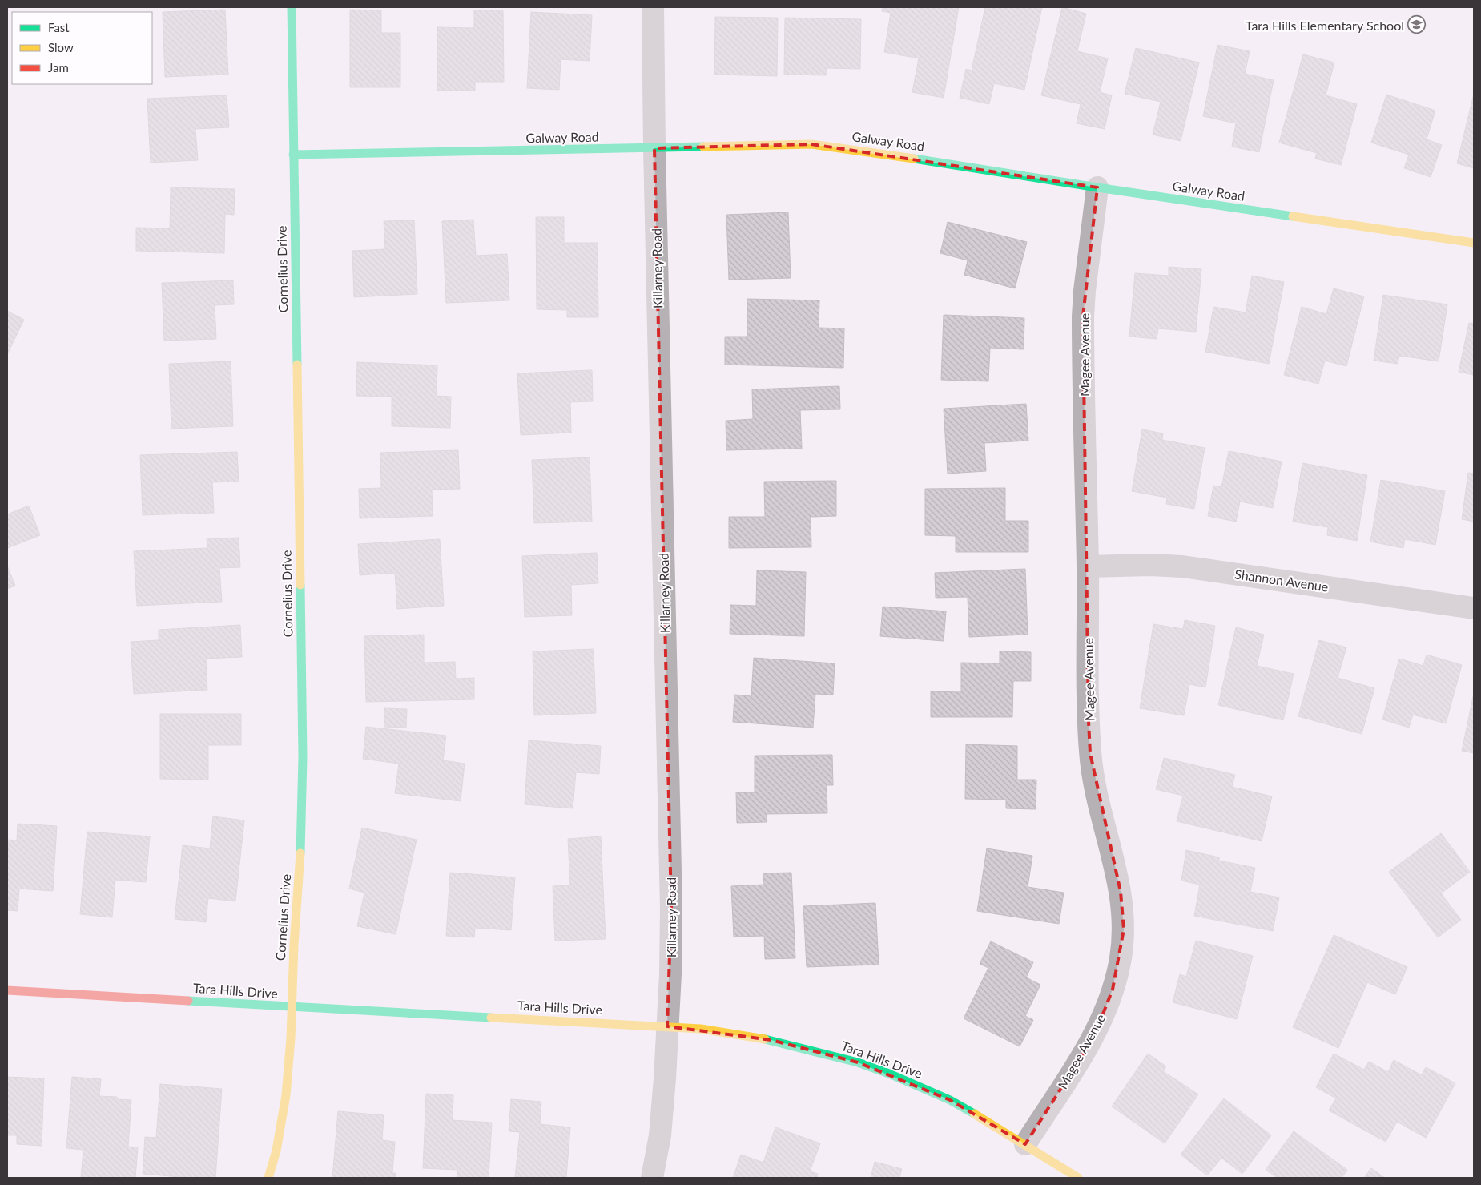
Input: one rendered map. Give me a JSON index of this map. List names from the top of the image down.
{
  "streets": {
    "street": [
      "Galway Road",
      "Killarney Road",
      "Cornelius Drive",
      "Magee Avenue",
      "Shannon Avenue",
      "Tara Hills Drive"
    ]
  },
  "crossings": [
    ["Galway Road", "Killarney Road"],
    ["Galway Road", "Cornelius Drive"],
    ["Galway Road", "Magee Avenue"],
    ["Killarney Road", "Tara Hills Drive"],
    ["Cornelius Drive", "Tara Hills Drive"],
    ["Magee Avenue", "Shannon Avenue"],
    ["Magee Avenue", "Tara Hills Drive"]
  ],
  "places": {
    "school or university": ["Tara Hills Elementary School"]
  },
  "legend": ["Fast", "Slow", "Jam"]
}
